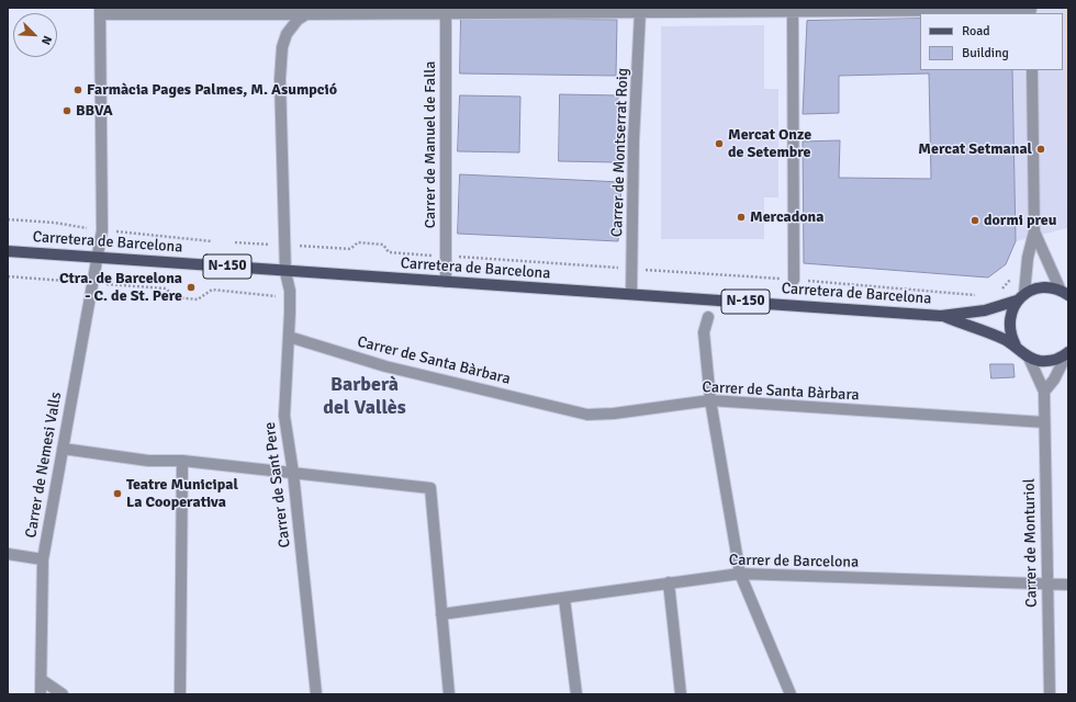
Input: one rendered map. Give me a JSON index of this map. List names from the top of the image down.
{
  "streets": {
    "main road": ["Carretera de Barcelona", "N-150"],
    "street": [
      "Carrer de Manuel de Falla",
      "Carrer de Montserrat Roig",
      "Carrer de Santa Bàrbara",
      "Carrer de Nemesi Valls",
      "Carrer de Sant Pere",
      "Carrer de Monturiol",
      "Carrer de Barcelona"
    ]
  },
  "crossings": [
    ["Carrer de Manuel de Falla", "Carretera de Barcelona"],
    ["Carrer de Montserrat Roig", "Carretera de Barcelona"],
    ["Carretera de Barcelona", "N-150"],
    ["Carretera de Barcelona", "Carrer de Nemesi Valls"],
    ["Carretera de Barcelona", "Carrer de Sant Pere"],
    ["N-150", "Carrer de Monturiol"],
    ["Carrer de Santa Bàrbara", "Carrer de Sant Pere"],
    ["Carrer de Santa Bàrbara", "Carrer de Monturiol"],
    ["Carrer de Monturiol", "Carrer de Barcelona"]
  ],
  "districts": ["Barberà del Vallès"],
  "places": [
    "Farmàcia Pages Palmes, M. Asumpció",
    "BBVA",
    "Mercat Onze de Setembre",
    "Mercat Setmanal",
    "Mercadona",
    "dormi preu",
    "Ctra. de Barcelona - C. de St. Pere",
    "Teatre Municipal La Cooperativa"
  ],
  "legend": ["Road", "Building"],
  "north": "bottom right"
}
